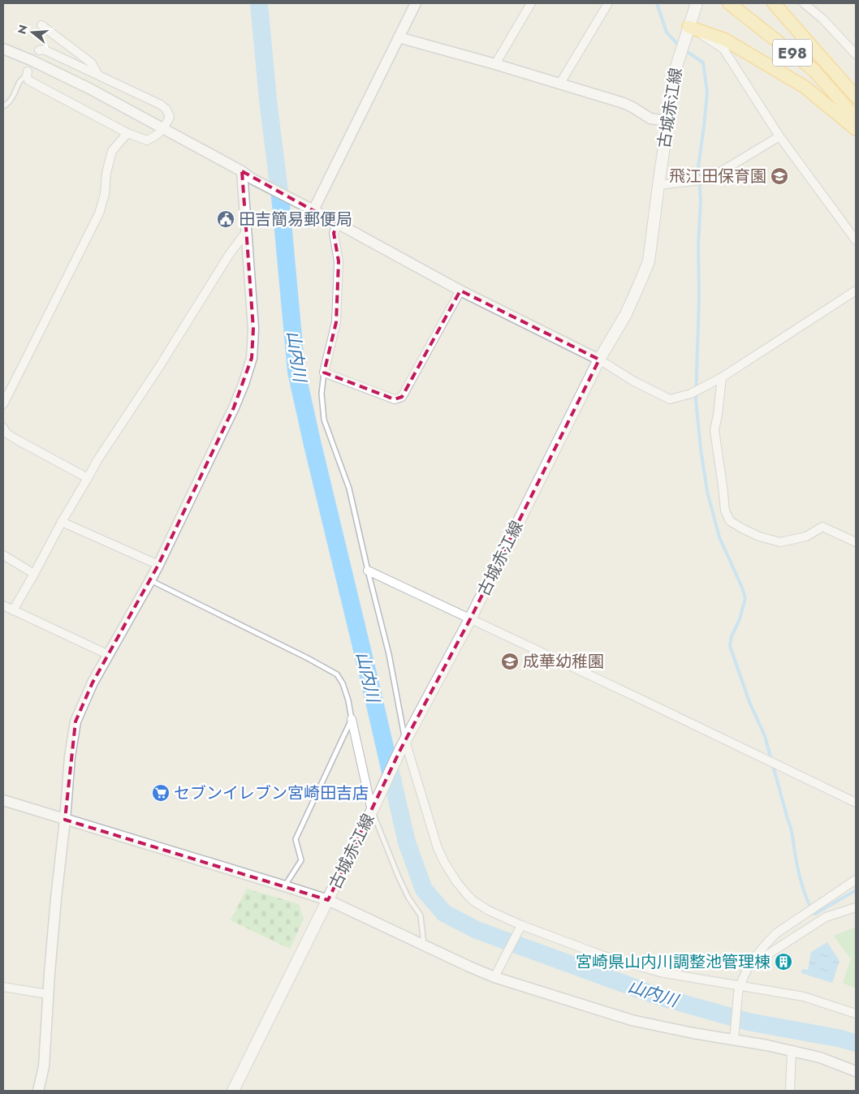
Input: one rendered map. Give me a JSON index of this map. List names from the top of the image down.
{
  "streets": {
    "main road": ["E98", "古城赤江線"]
  },
  "water": ["山内川"],
  "places": {
    "school or university": ["飛江田保育園", "成華幼稚園"],
    "public building": ["田吉簡易郵便局"],
    "supermarket": ["セブンイレブン宮崎田吉店"],
    "building": ["宮崎県山内川調整池管理棟"]
  },
  "north": "left"
}
